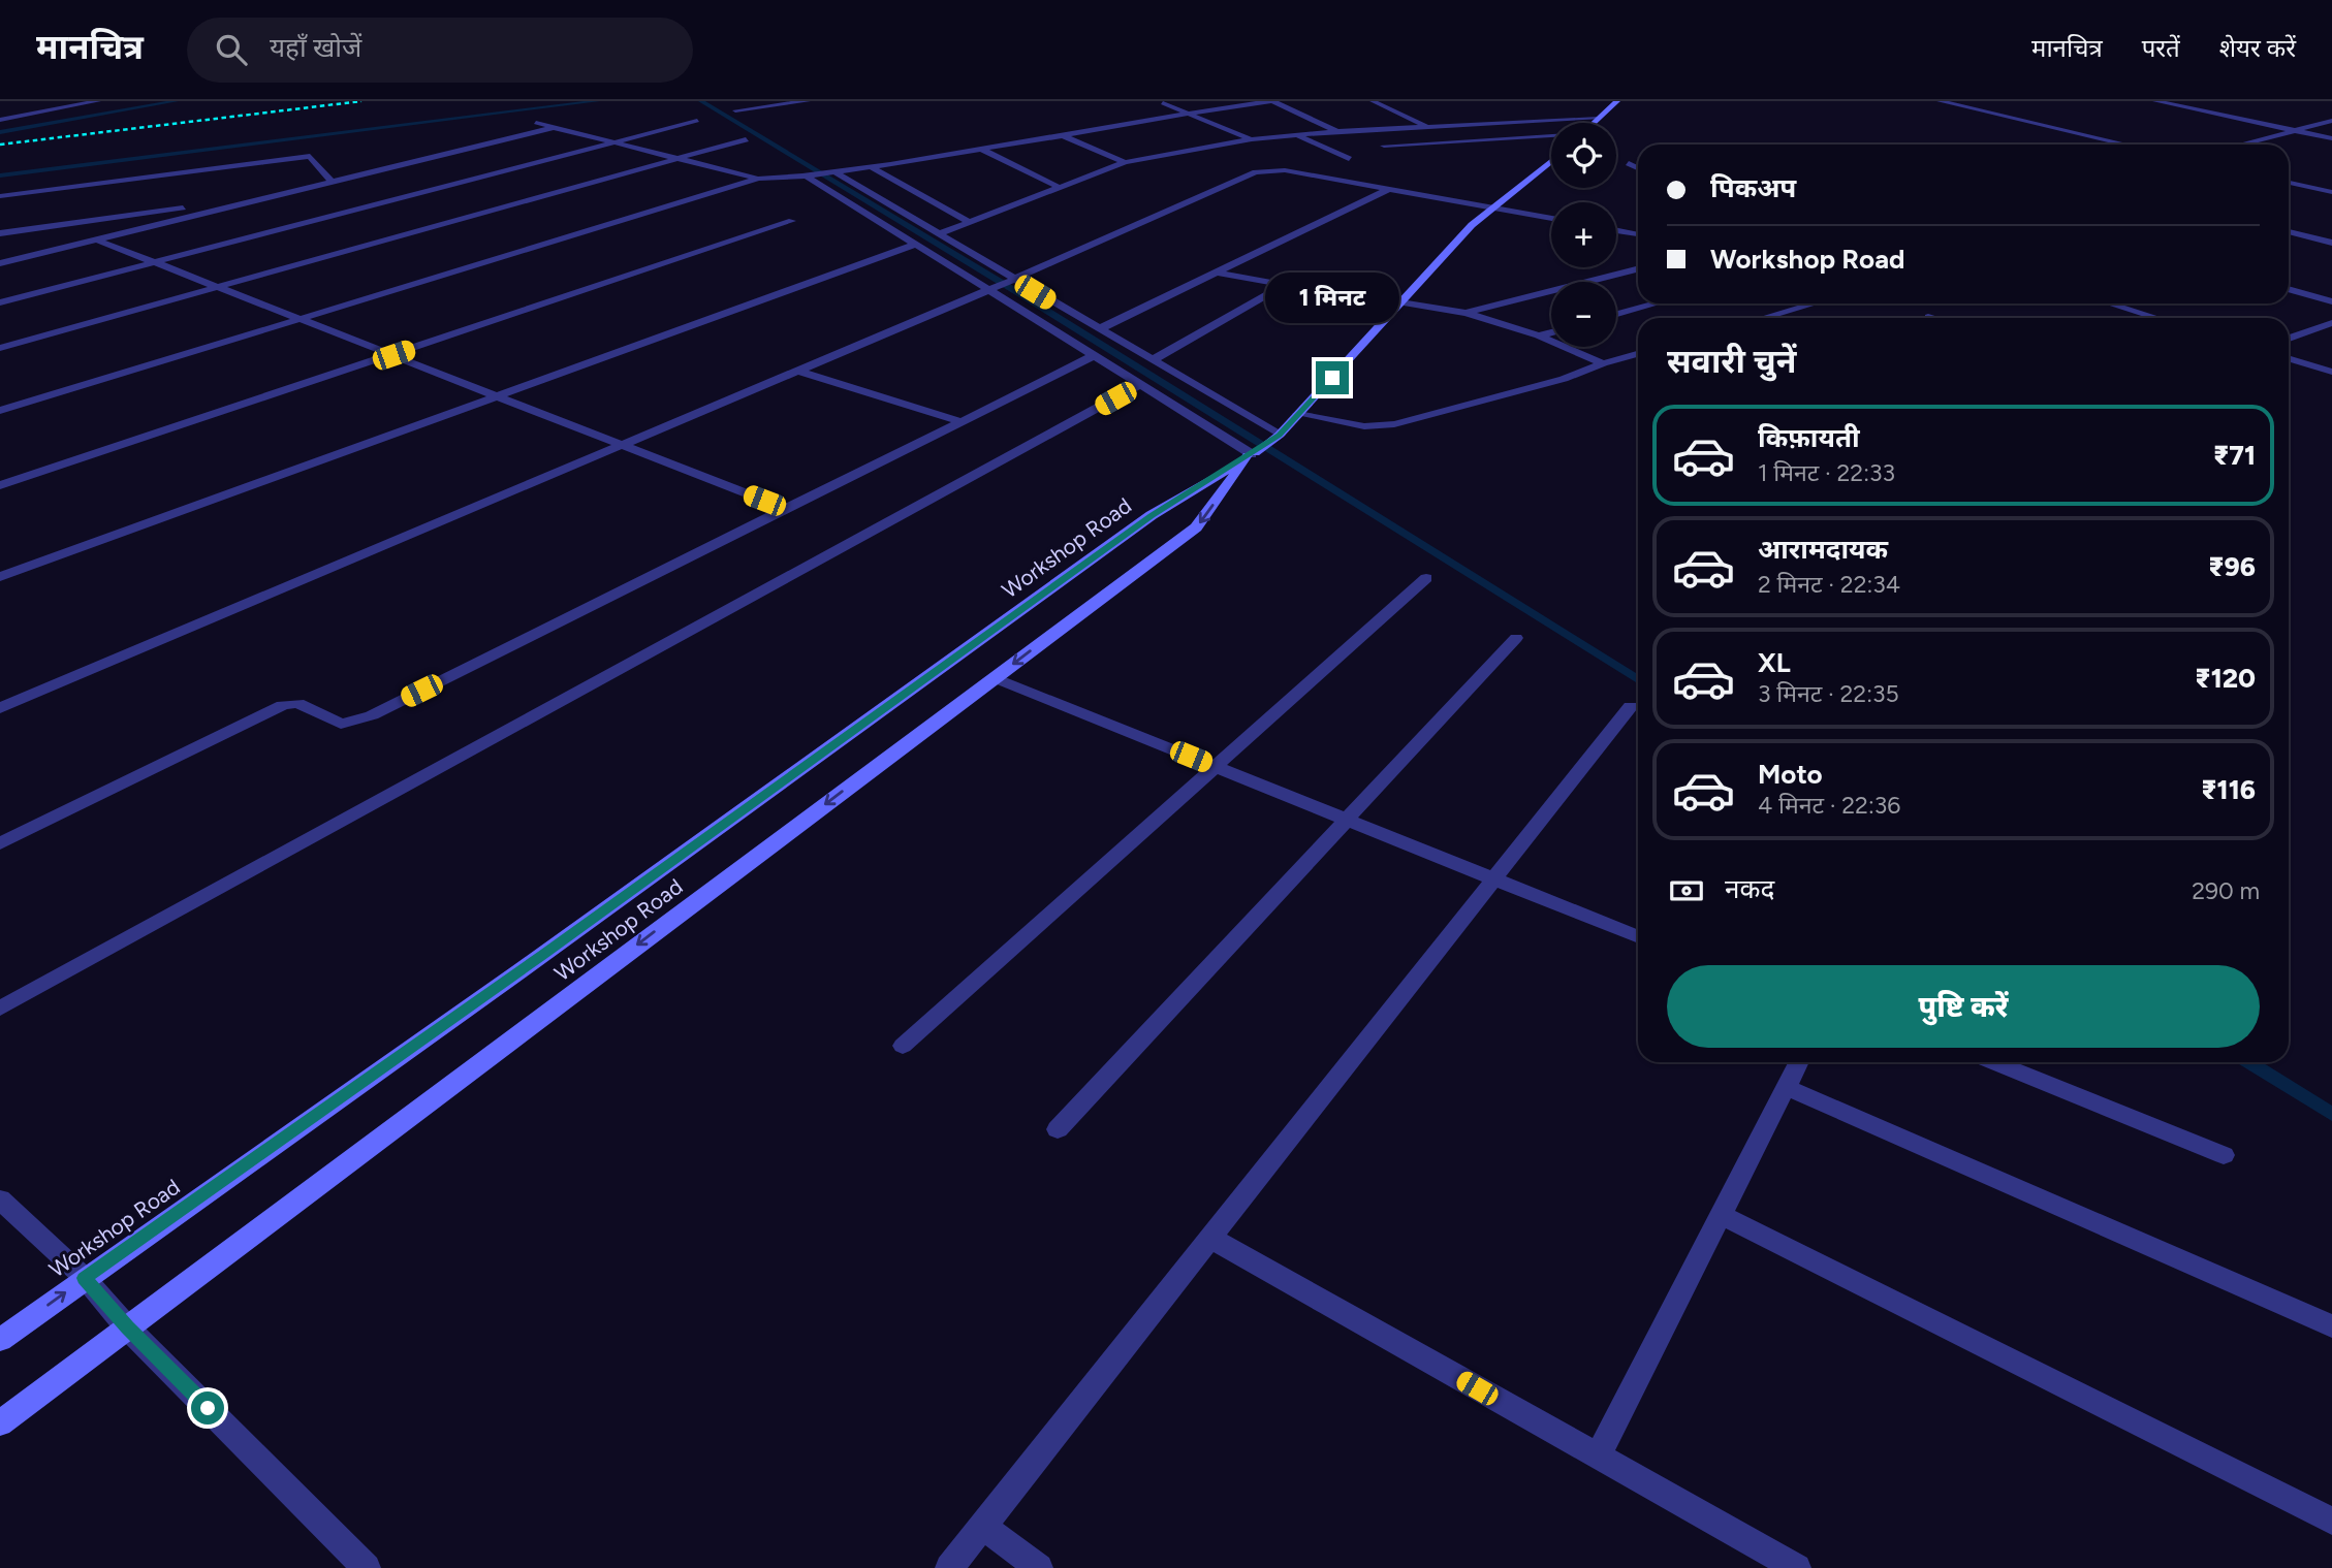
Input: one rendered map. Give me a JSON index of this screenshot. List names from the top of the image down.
{
  "streets": {
    "main road": ["Workshop Road"]
  },
  "page": {
    "header": "मानचित्र",
    "search": "यहाँ खोजें",
    "nav": ["मानचित्र", "परतें", "शेयर करें"],
    "map_buttons": ["+", "−"],
    "banner": ["पिकअप", "Workshop Road"],
    "bubble": "1 मिनट",
    "heading": "सवारी चुनें",
    "list": [
      {
        "name": "किफ़ायती",
        "note": "1 मिनट · 22:33",
        "value": "₹71"
      },
      {
        "name": "आरामदायक",
        "note": "2 मिनट · 22:34",
        "value": "₹96"
      },
      {
        "name": "XL",
        "note": "3 मिनट · 22:35",
        "value": "₹120"
      },
      {
        "name": "Moto",
        "note": "4 मिनट · 22:36",
        "value": "₹116"
      }
    ],
    "pay": ["नकद", "290 m"],
    "buttons": "पुष्टि करें"
  }
}
